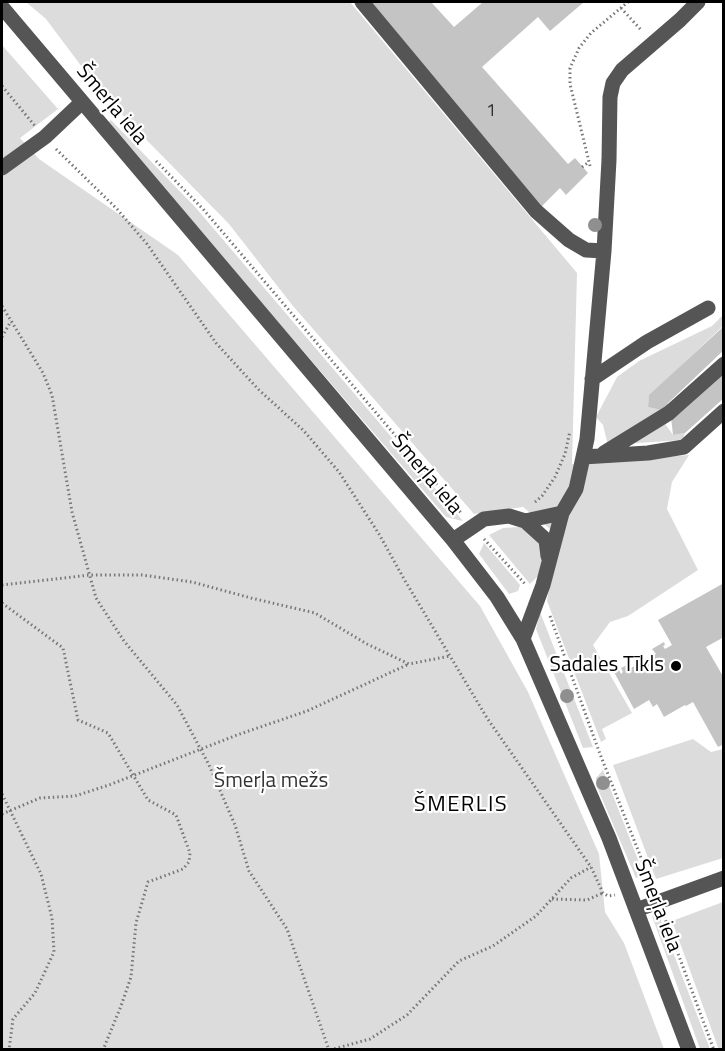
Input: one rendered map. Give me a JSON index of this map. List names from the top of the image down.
{
  "streets": {
    "street": ["Šmerļa iela"]
  },
  "districts": ["ŠMERLIS"],
  "parks": ["Šmerļa mežs"],
  "places": ["Sadales Tīkls"],
  "house_numbers": ["1"]
}
